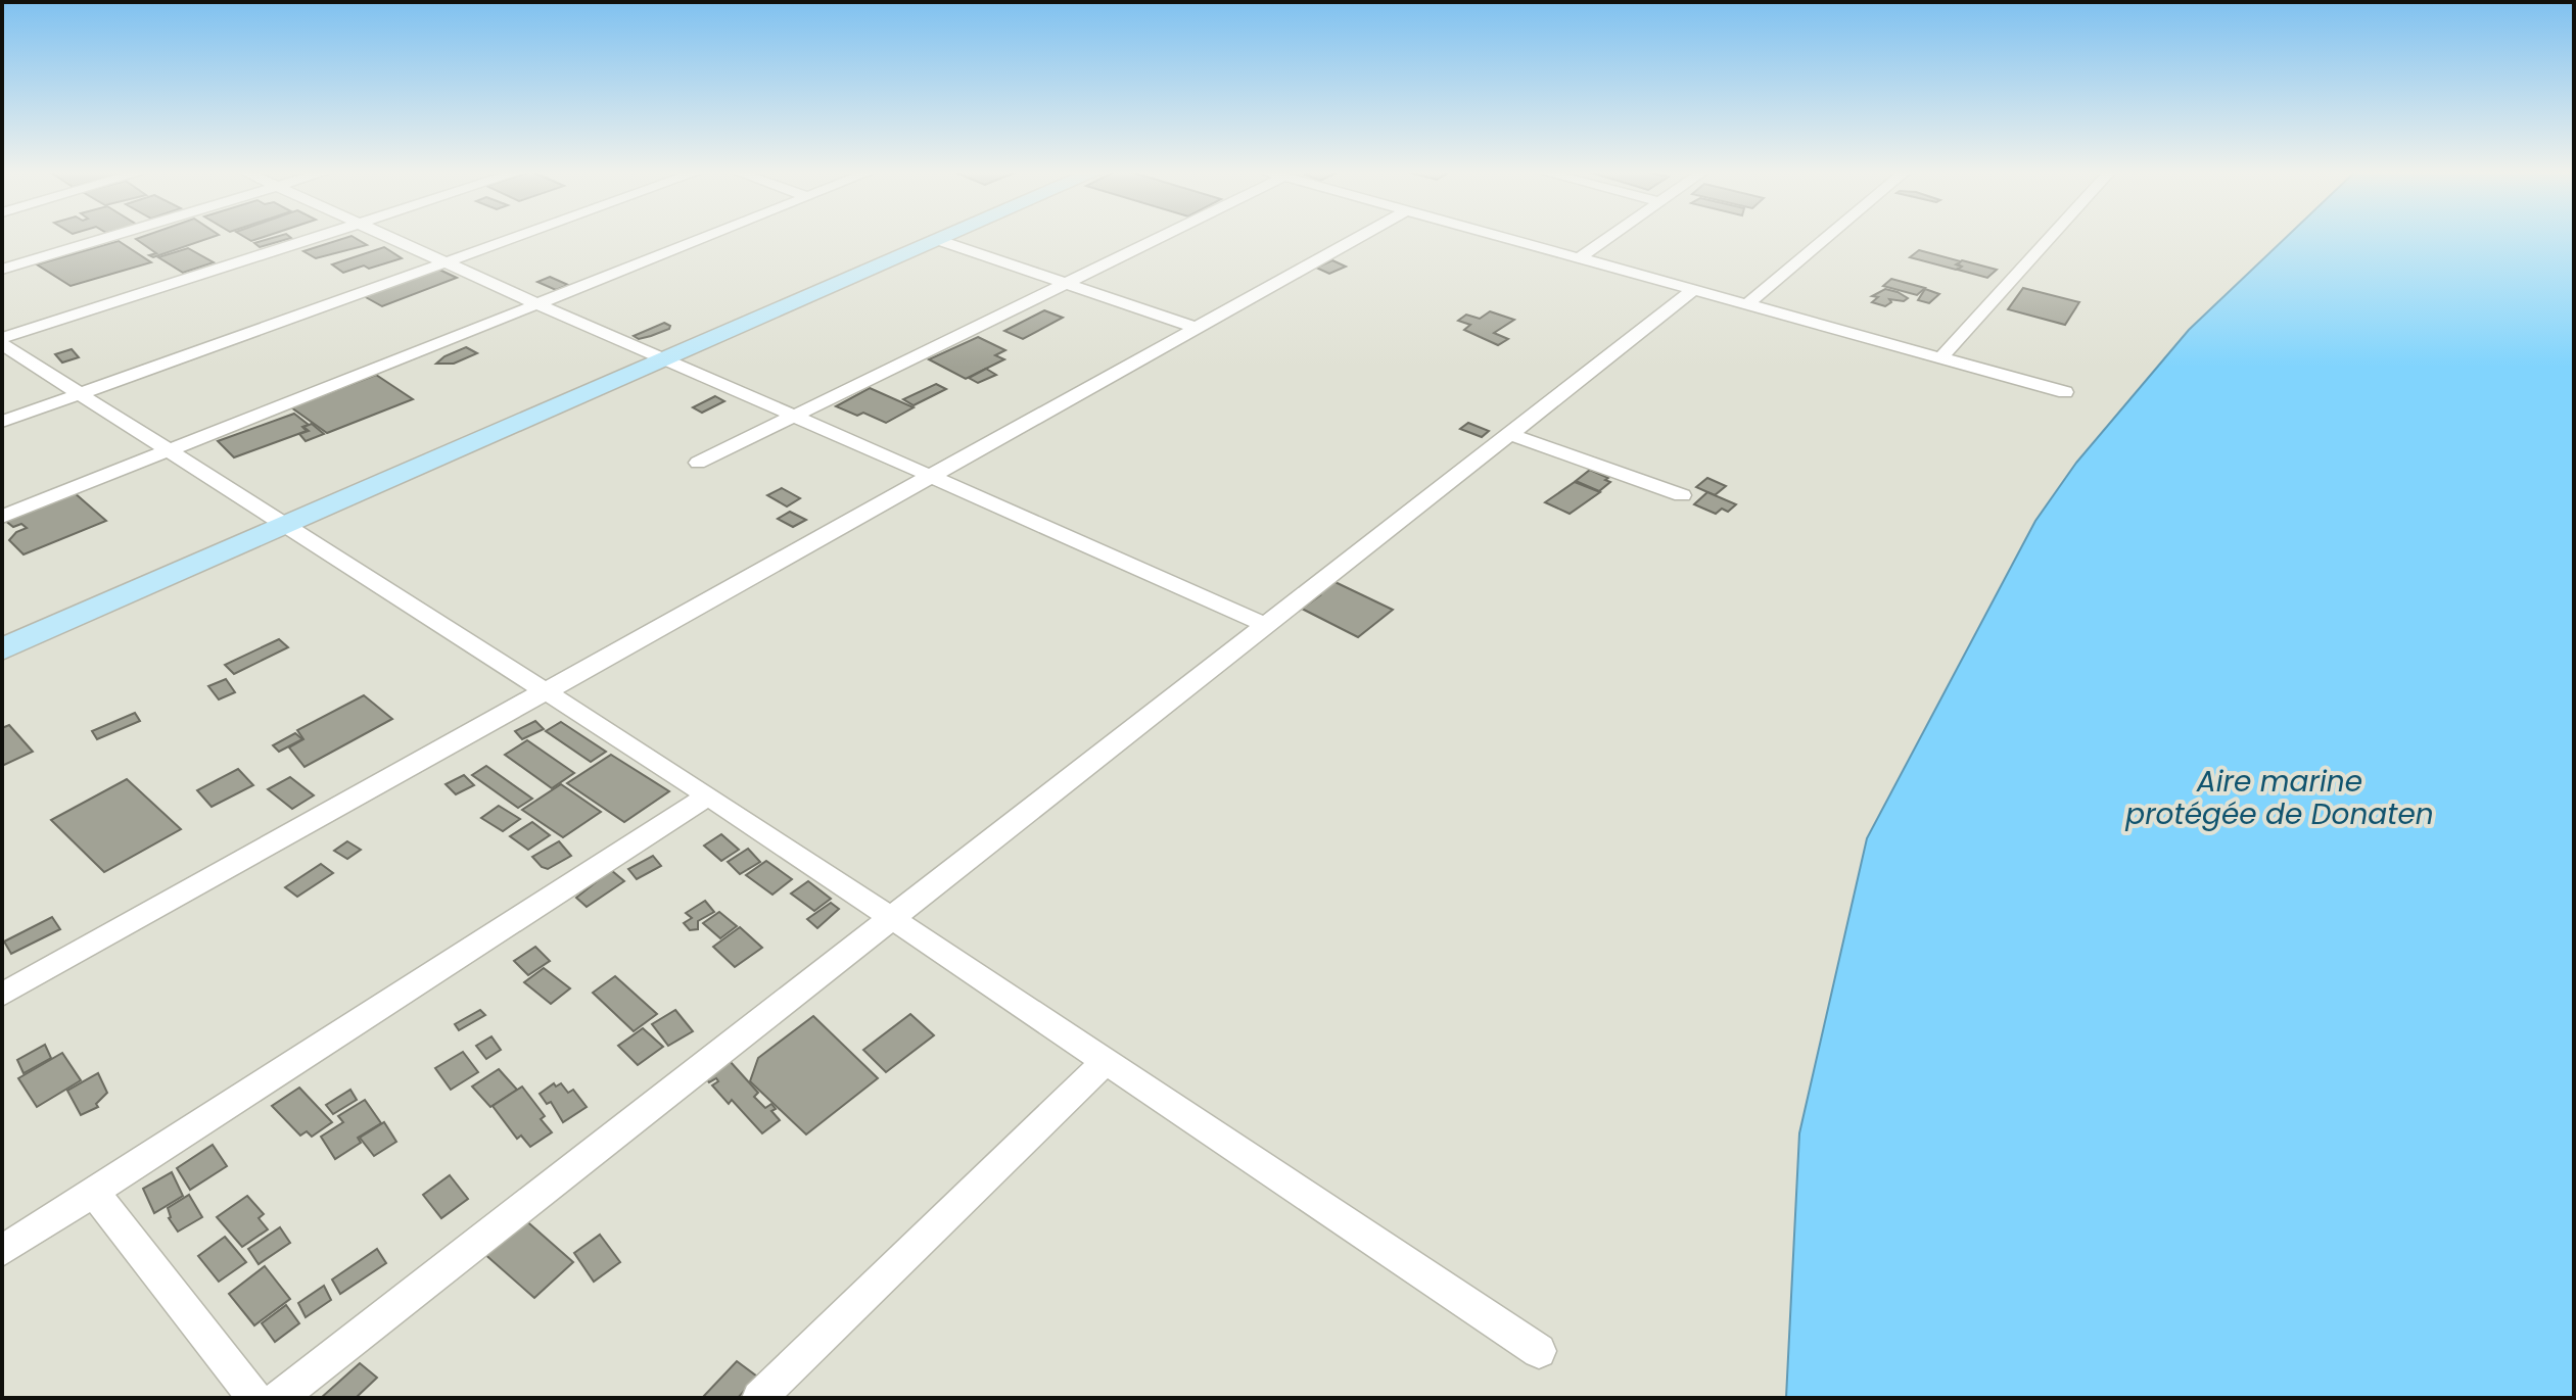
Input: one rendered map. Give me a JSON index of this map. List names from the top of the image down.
{
  "water": ["Aire marine protégée de Donaten"]
}
